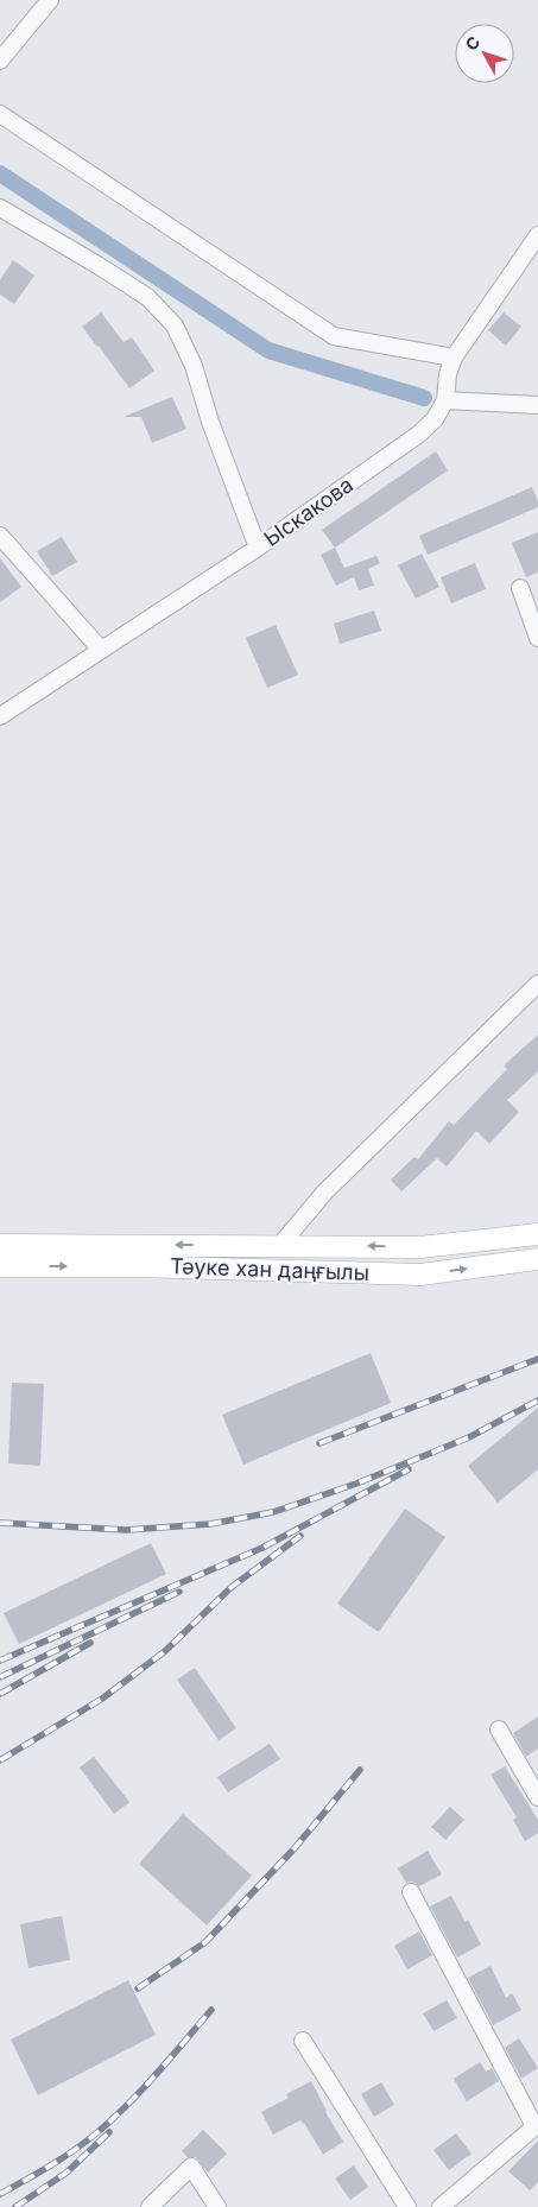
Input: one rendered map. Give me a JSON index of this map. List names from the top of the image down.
{
  "streets": {
    "main road": ["Тәуке хан даңғылы"],
    "street": ["Ыскакова"]
  },
  "north": "top left"
}
